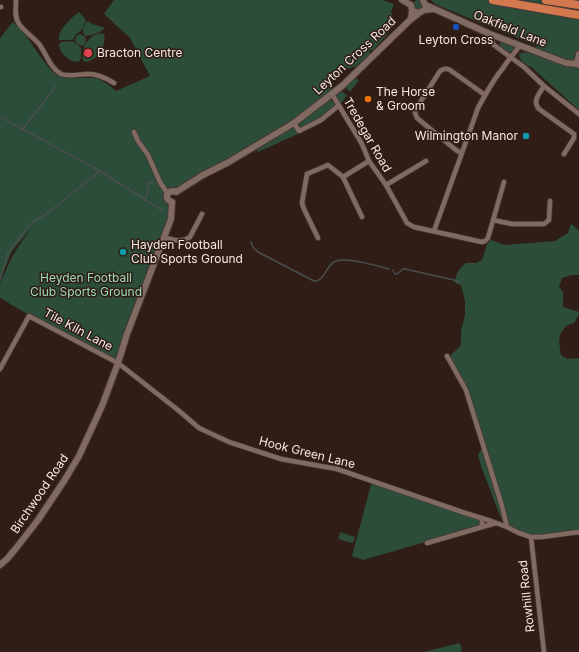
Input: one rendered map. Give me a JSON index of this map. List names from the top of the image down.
{
  "streets": {
    "street": [
      "Oakfield Lane",
      "Leyton Cross Road",
      "Tredegar Road",
      "Tile Kiln Lane",
      "Hook Green Lane",
      "Birchwood Road",
      "Rowhill Road"
    ]
  },
  "crossings": [
    ["Oakfield Lane", "Leyton Cross Road"],
    ["Leyton Cross Road", "Tredegar Road"],
    ["Tile Kiln Lane", "Hook Green Lane"],
    ["Tile Kiln Lane", "Birchwood Road"],
    ["Hook Green Lane", "Birchwood Road"],
    ["Hook Green Lane", "Rowhill Road"]
  ],
  "parks": ["Heyden Football Club Sports Ground"],
  "places": [
    "Leyton Cross",
    "Bracton Centre",
    "The Horse & Groom",
    "Wilmington Manor",
    "Hayden Football Club Sports Ground"
  ]
}
